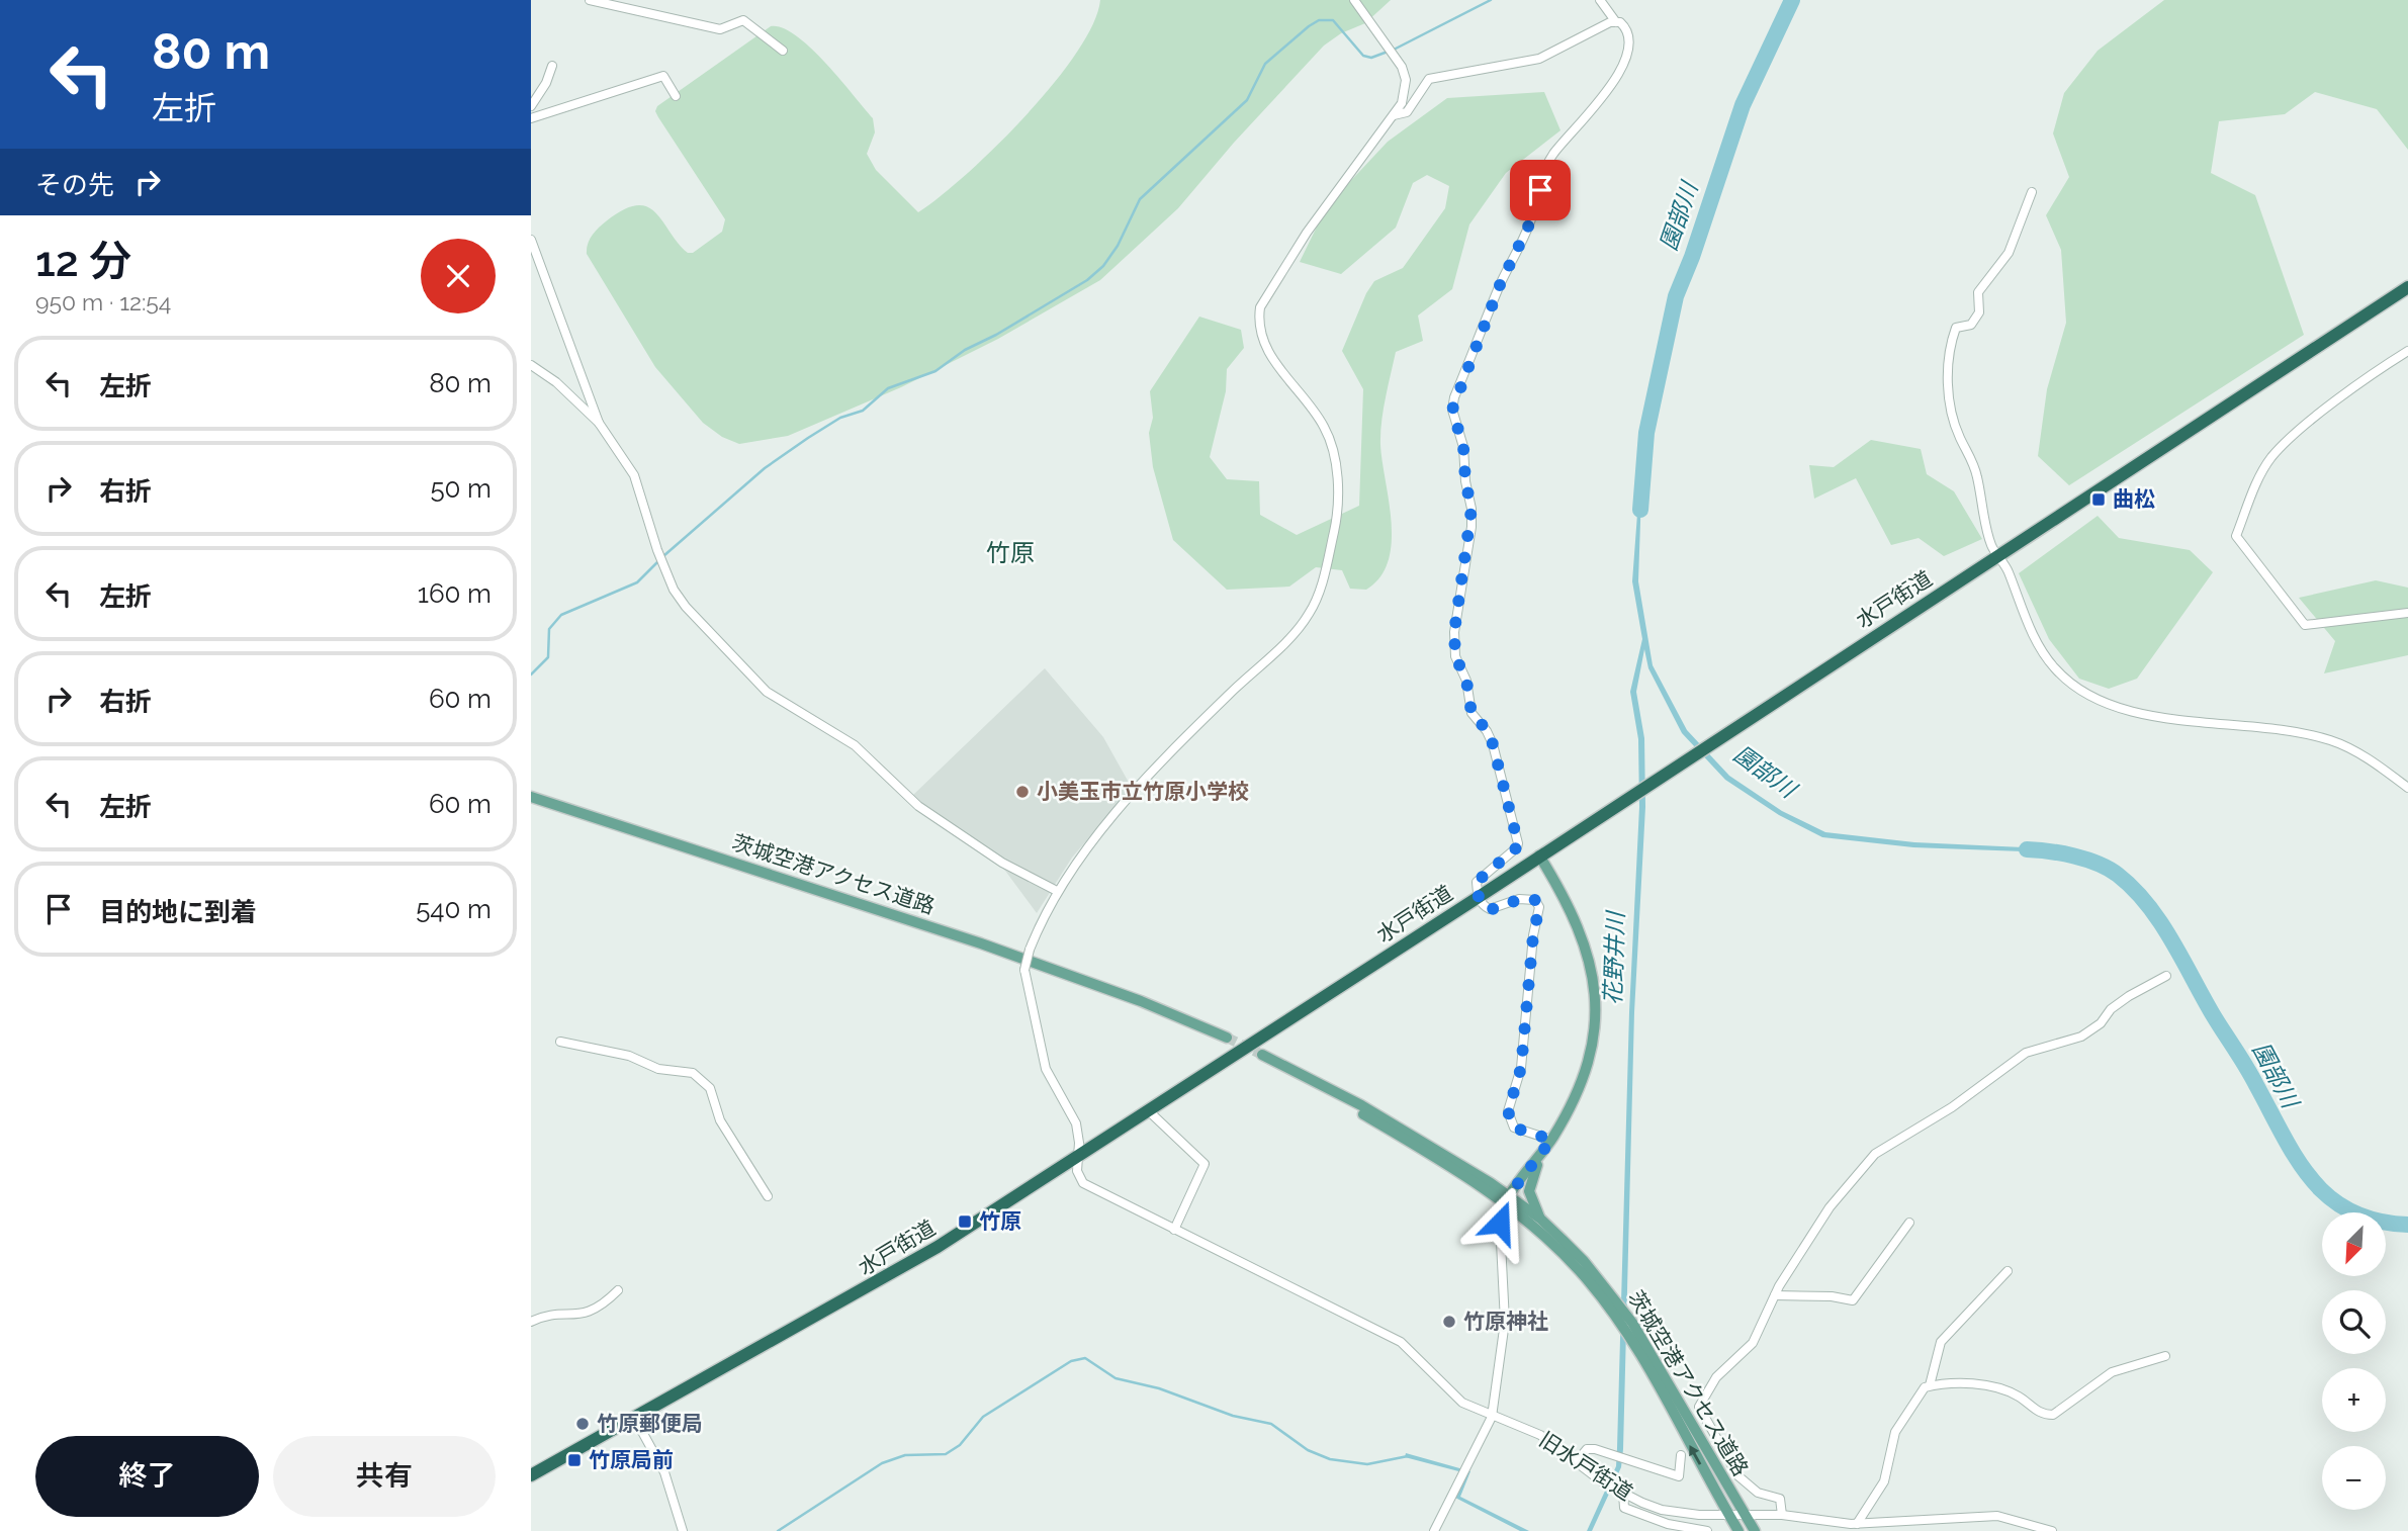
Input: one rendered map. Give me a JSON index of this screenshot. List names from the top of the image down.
{
  "streets": {
    "highway": ["水戸街道"],
    "main road": ["茨城空港アクセス道路"],
    "street": ["旧水戸街道"]
  },
  "crossings": [
    ["水戸街道", "旧水戸街道"],
    ["茨城空港アクセス道路", "旧水戸街道"]
  ],
  "districts": ["竹原"],
  "water": ["園部川", "花野井川"],
  "places": {
    "transit": ["曲松", "竹原", "竹原局前"],
    "other": ["小美玉市立竹原小学校", "竹原神社", "竹原郵便局"]
  },
  "north": "bottom left",
  "page": {
    "turn": ["80 m", "左折"],
    "then": "その先",
    "heading": ["12 分", "950 m · 12:54"],
    "list": [
      {
        "name": "左折",
        "value": "80 m"
      },
      {
        "name": "右折",
        "value": "50 m"
      },
      {
        "name": "左折",
        "value": "160 m"
      },
      {
        "name": "右折",
        "value": "60 m"
      },
      {
        "name": "左折",
        "value": "60 m"
      },
      {
        "name": "目的地に到着",
        "value": "540 m"
      }
    ],
    "map_buttons": ["+", "−"],
    "buttons": ["終了", "共有"]
  }
}
